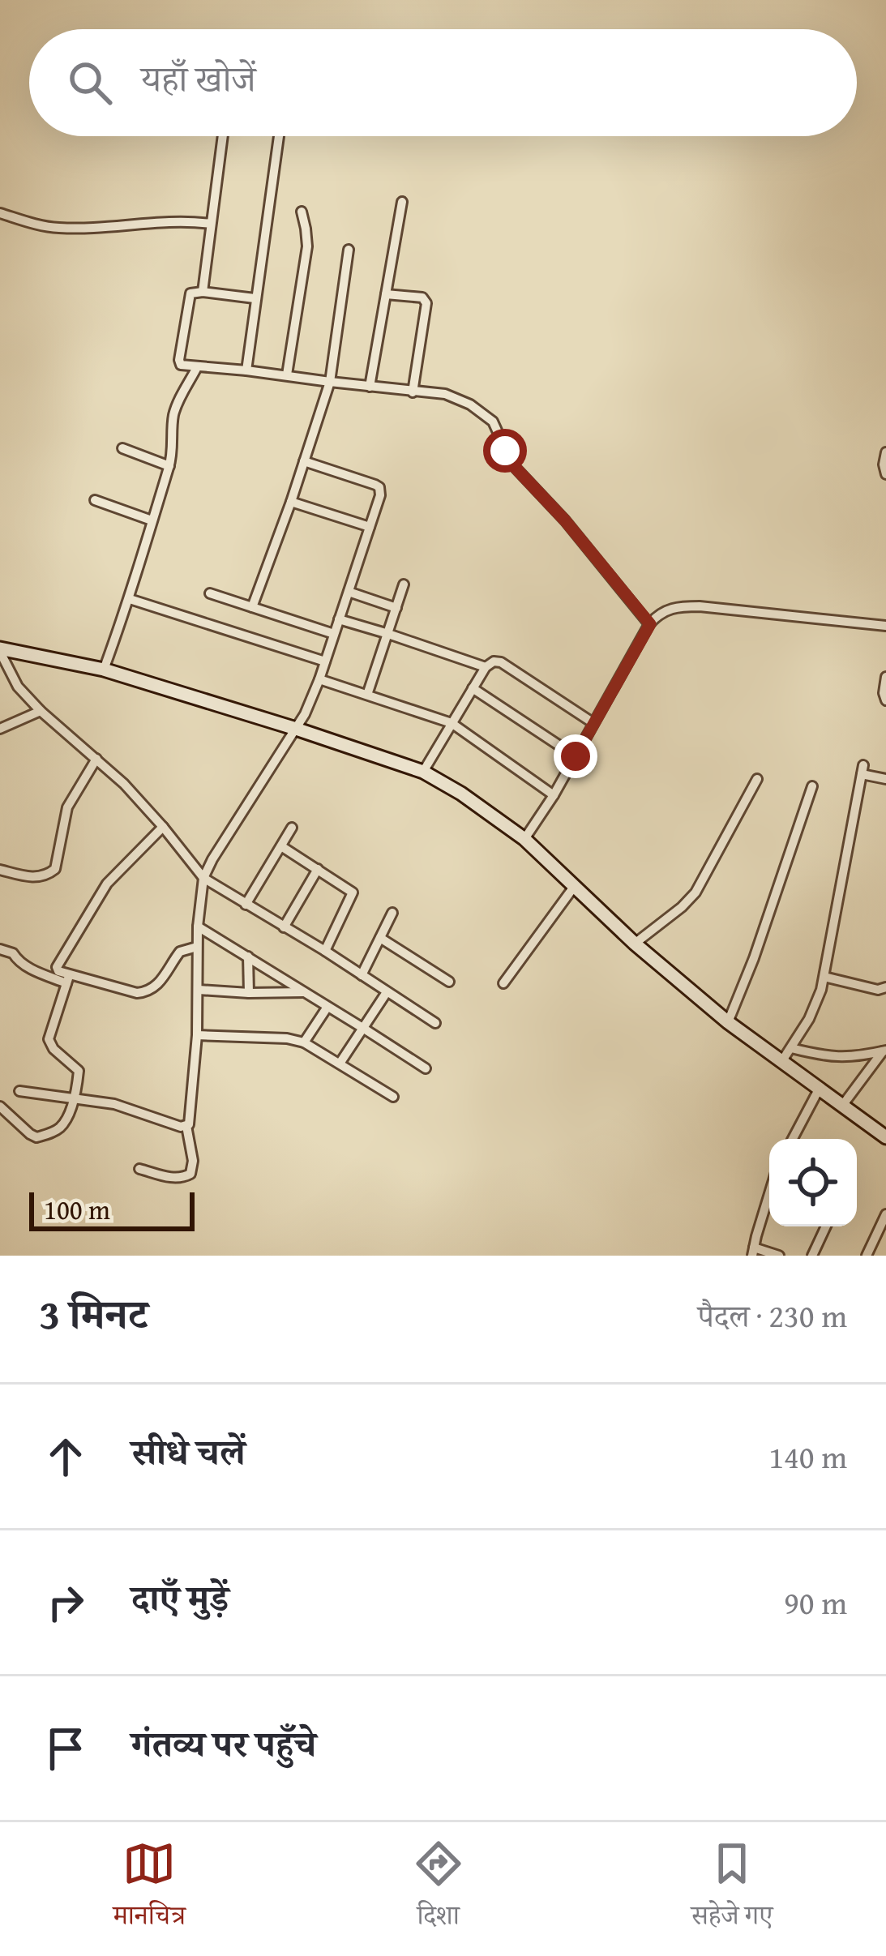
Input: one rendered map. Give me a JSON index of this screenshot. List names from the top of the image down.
{
  "scale_bar": "100 m",
  "page": {
    "search": "यहाँ खोजें",
    "scale": "100 m",
    "heading": ["3 मिनट", "पैदल · 230 m"],
    "list": [
      ["सीधे चलें", "140 m"],
      ["दाएँ मुड़ें", "90 m"],
      "गंतव्य पर पहुँचे"
    ],
    "nav": ["मानचित्र", "दिशा", "सहेजे गए"]
  }
}
